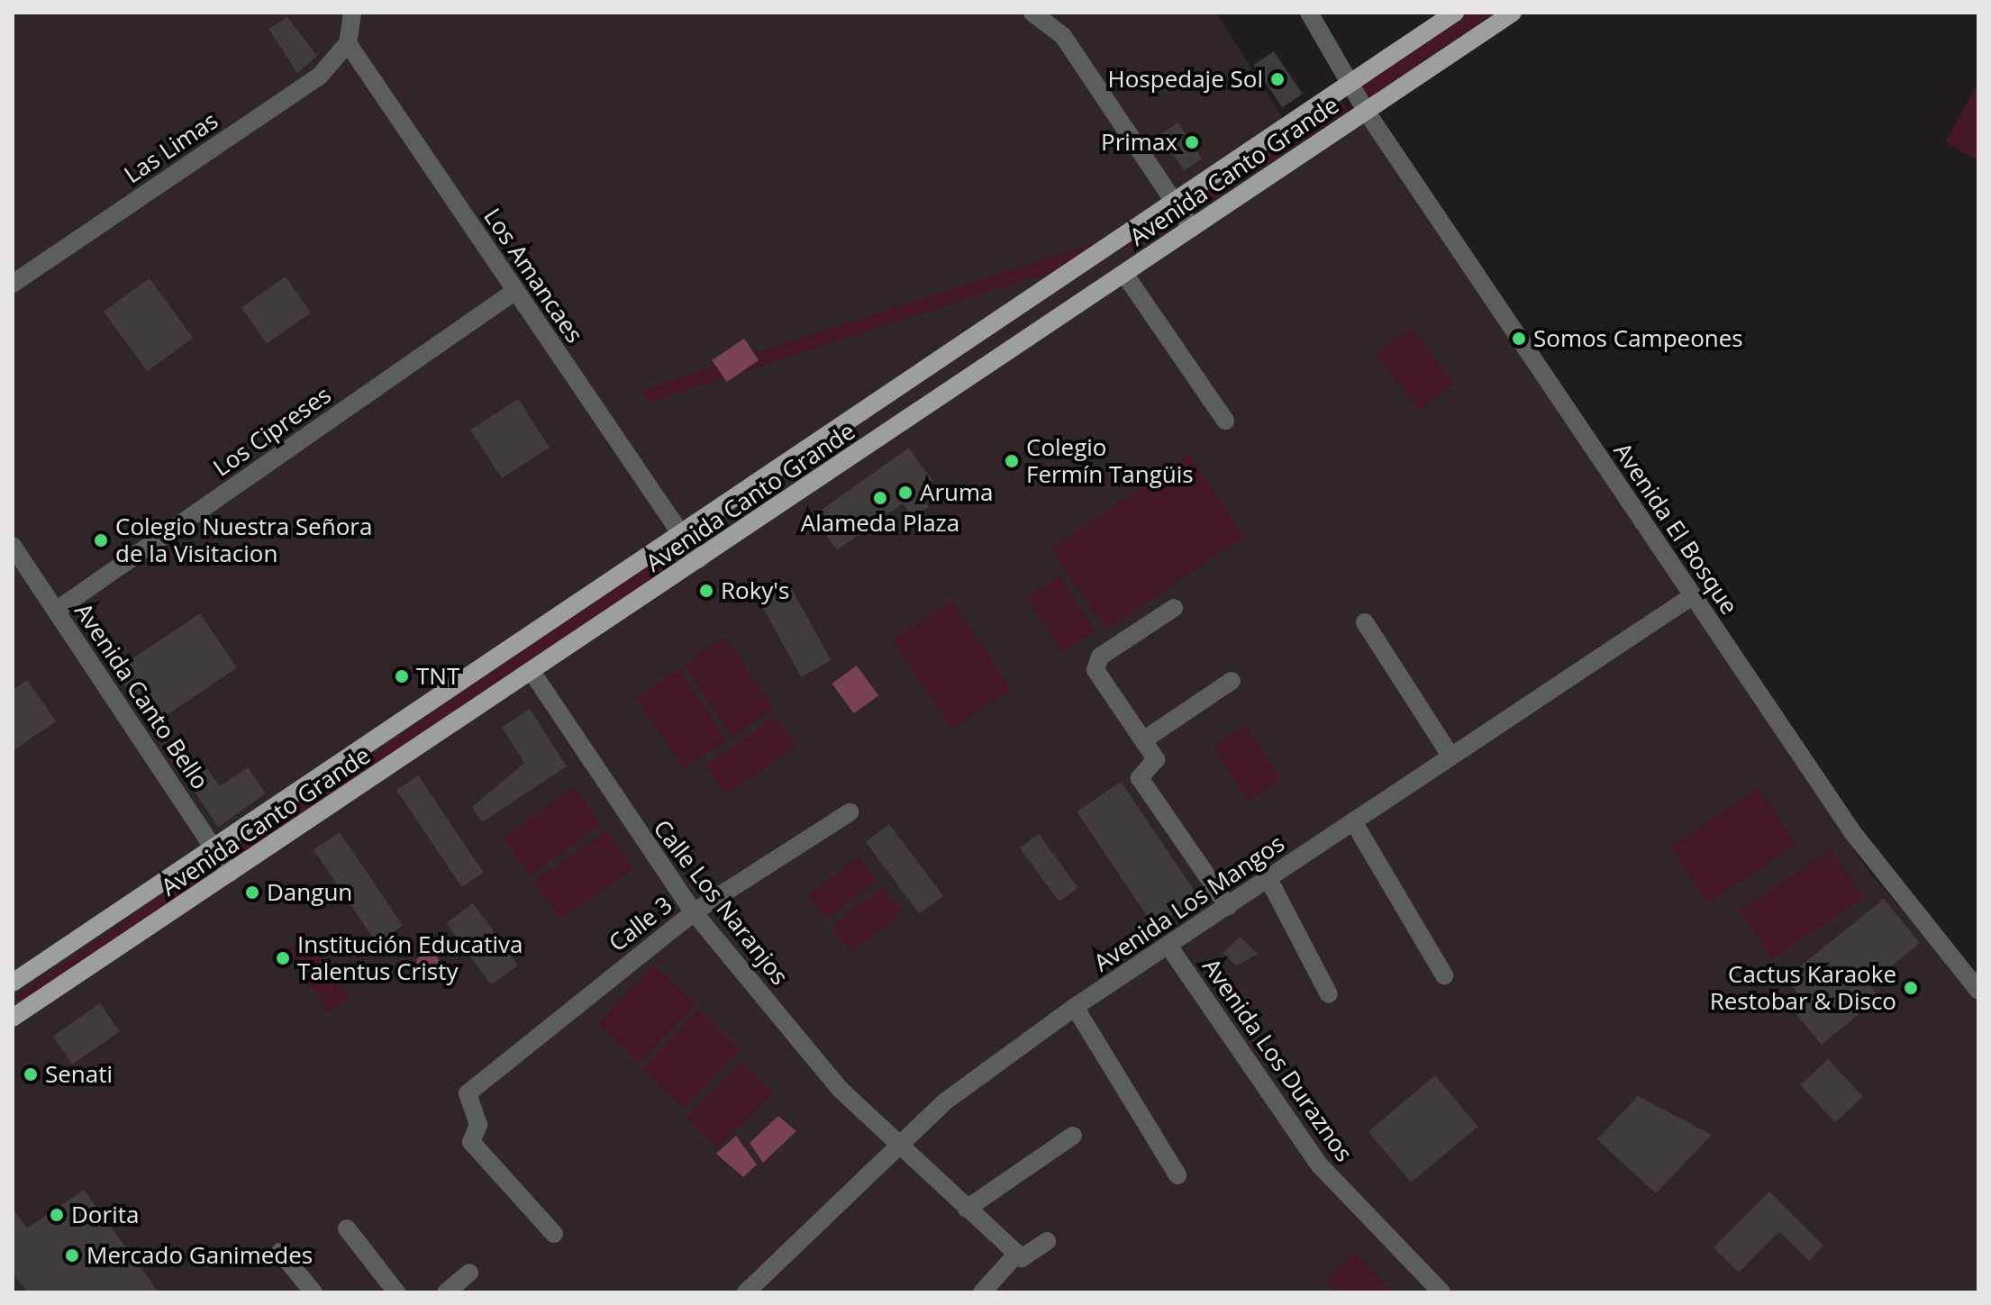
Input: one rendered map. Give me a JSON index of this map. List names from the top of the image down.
{
  "streets": {
    "main road": ["Avenida Canto Grande"],
    "street": [
      "Las Limas",
      "Los Amancaes",
      "Los Cipreses",
      "Avenida El Bosque",
      "Avenida Canto Bello",
      "Calle Los Naranjos",
      "Avenida Los Mangos",
      "Calle 3",
      "Avenida Los Duraznos"
    ]
  },
  "crossings": [
    ["Las Limas", "Los Amancaes"],
    ["Avenida Canto Grande", "Los Amancaes"],
    ["Avenida Canto Grande", "Avenida El Bosque"],
    ["Avenida Canto Grande", "Avenida Canto Bello"],
    ["Avenida Canto Grande", "Calle Los Naranjos"],
    ["Los Amancaes", "Los Cipreses"],
    ["Los Cipreses", "Avenida Canto Bello"],
    ["Avenida El Bosque", "Avenida Los Mangos"],
    ["Calle Los Naranjos", "Avenida Los Mangos"],
    ["Calle Los Naranjos", "Calle 3"],
    ["Avenida Los Mangos", "Avenida Los Duraznos"]
  ],
  "places": [
    "Hospedaje Sol",
    "Primax",
    "Somos Campeones",
    "Colegio Fermín Tangüis",
    "Aruma",
    "Alameda Plaza",
    "Colegio Nuestra Señora de la Visitacion",
    "Roky's",
    "TNT",
    "Dangun",
    "Institución Educativa Talentus Cristy",
    "Cactus Karaoke Restobar & Disco",
    "Senati",
    "Dorita",
    "Mercado Ganimedes"
  ]
}
